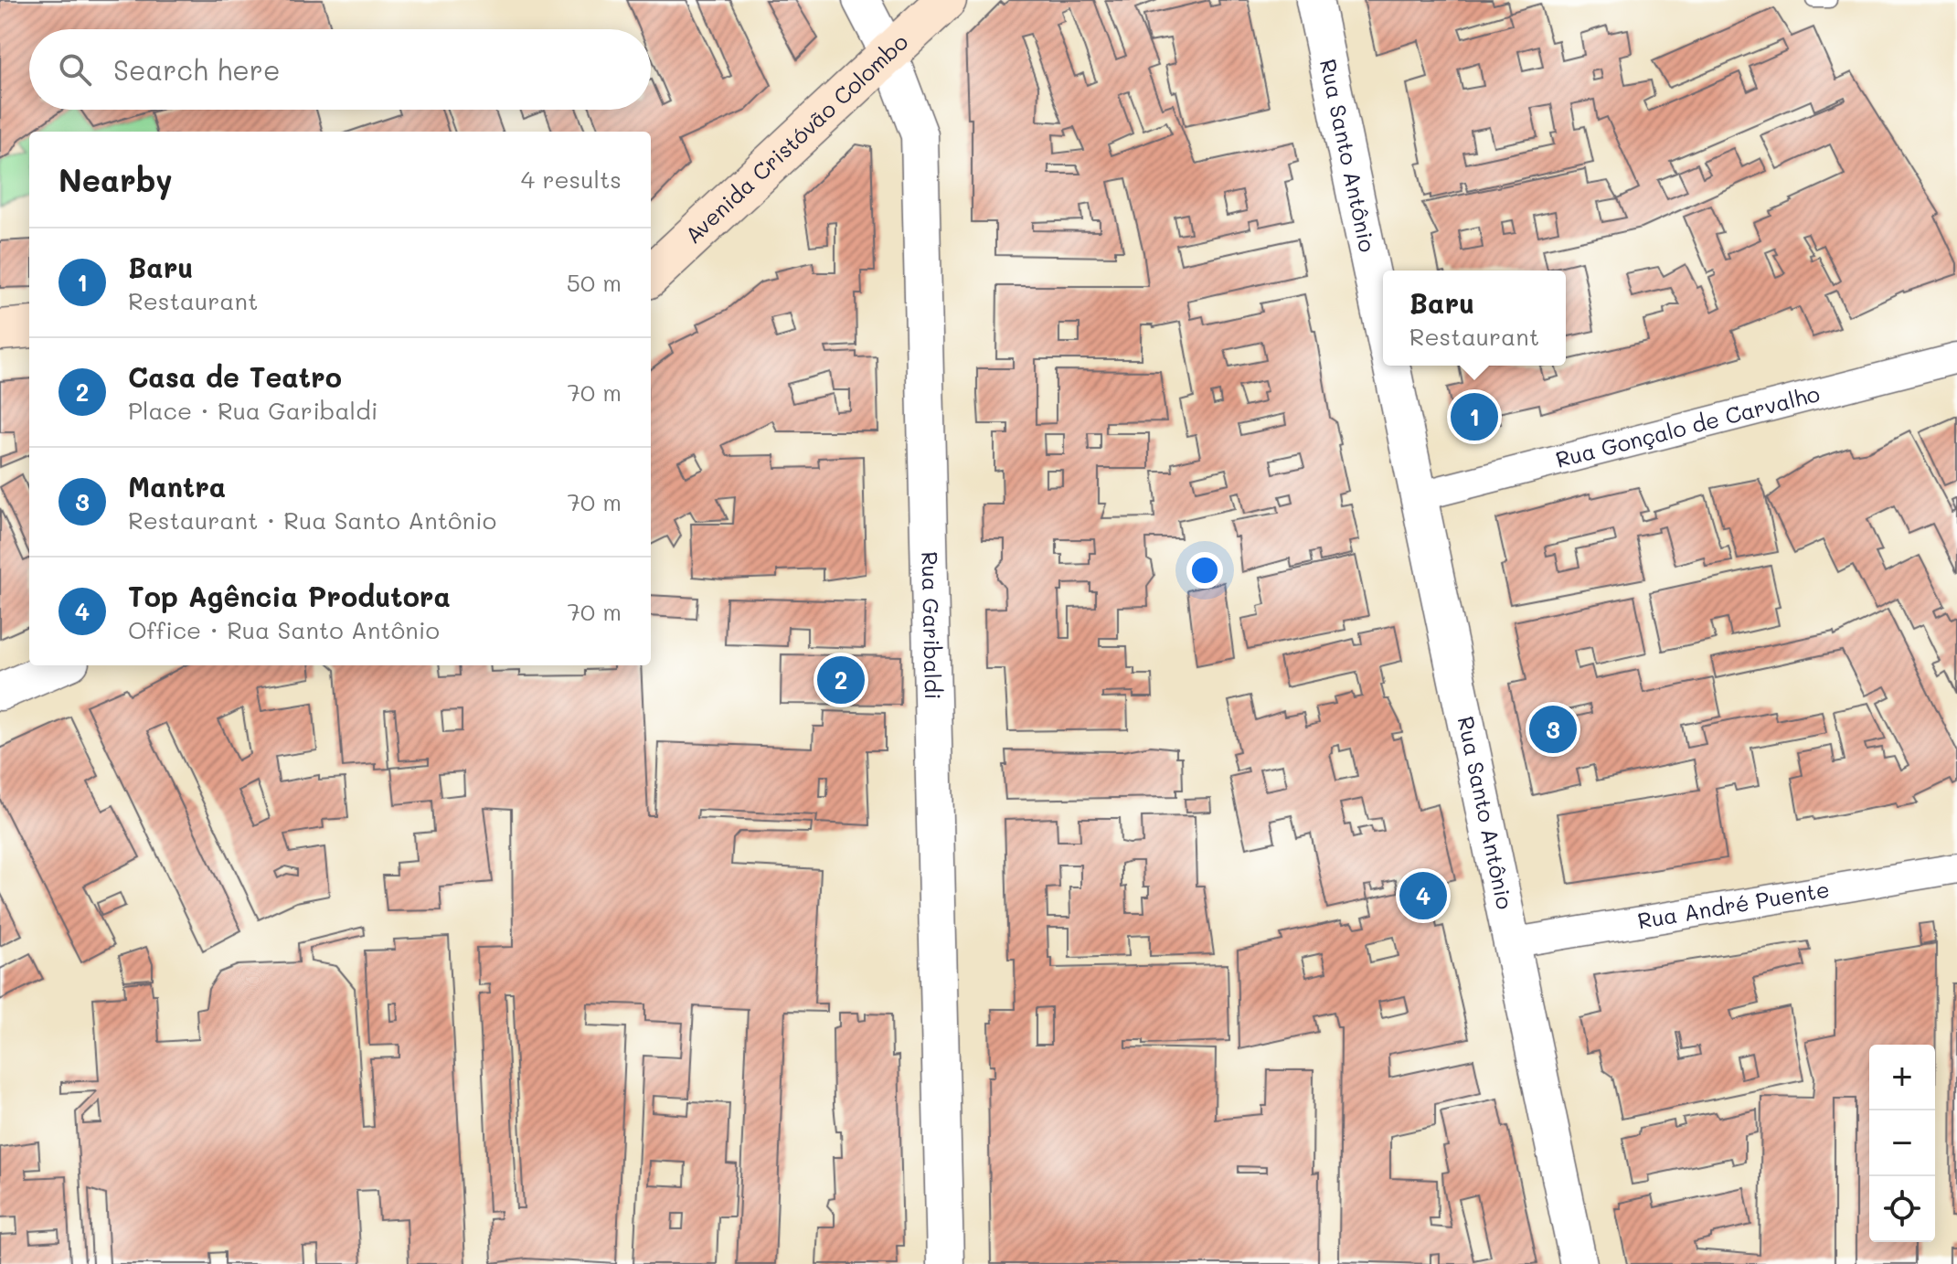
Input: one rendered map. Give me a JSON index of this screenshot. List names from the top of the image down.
{
  "streets": {
    "main road": ["Avenida Cristóvão Colombo"],
    "street": [
      "Rua Santo Antônio",
      "Rua Gonçalo de Carvalho",
      "Rua Garibaldi",
      "Rua André Puente"
    ]
  },
  "crossings": [
    ["Avenida Cristóvão Colombo", "Rua Garibaldi"],
    ["Rua Santo Antônio", "Rua Gonçalo de Carvalho"],
    ["Rua Santo Antônio", "Rua André Puente"]
  ],
  "page": {
    "search": "Search here",
    "heading": ["Nearby", "4 results"],
    "list": [
      {
        "mark": "1",
        "name": "Baru",
        "note": "Restaurant",
        "value": "50 m"
      },
      {
        "mark": "2",
        "name": "Casa de Teatro",
        "note": "Place · Rua Garibaldi",
        "value": "70 m"
      },
      {
        "mark": "3",
        "name": "Mantra",
        "note": "Restaurant · Rua Santo Antônio",
        "value": "70 m"
      },
      {
        "mark": "4",
        "name": "Top Agência Produtora",
        "note": "Office · Rua Santo Antônio",
        "value": "70 m"
      }
    ],
    "popup": ["Baru", "Restaurant"],
    "pins": [
      "1",
      "2",
      "3",
      "4"
    ],
    "map_buttons": ["+", "−"]
  }
}
